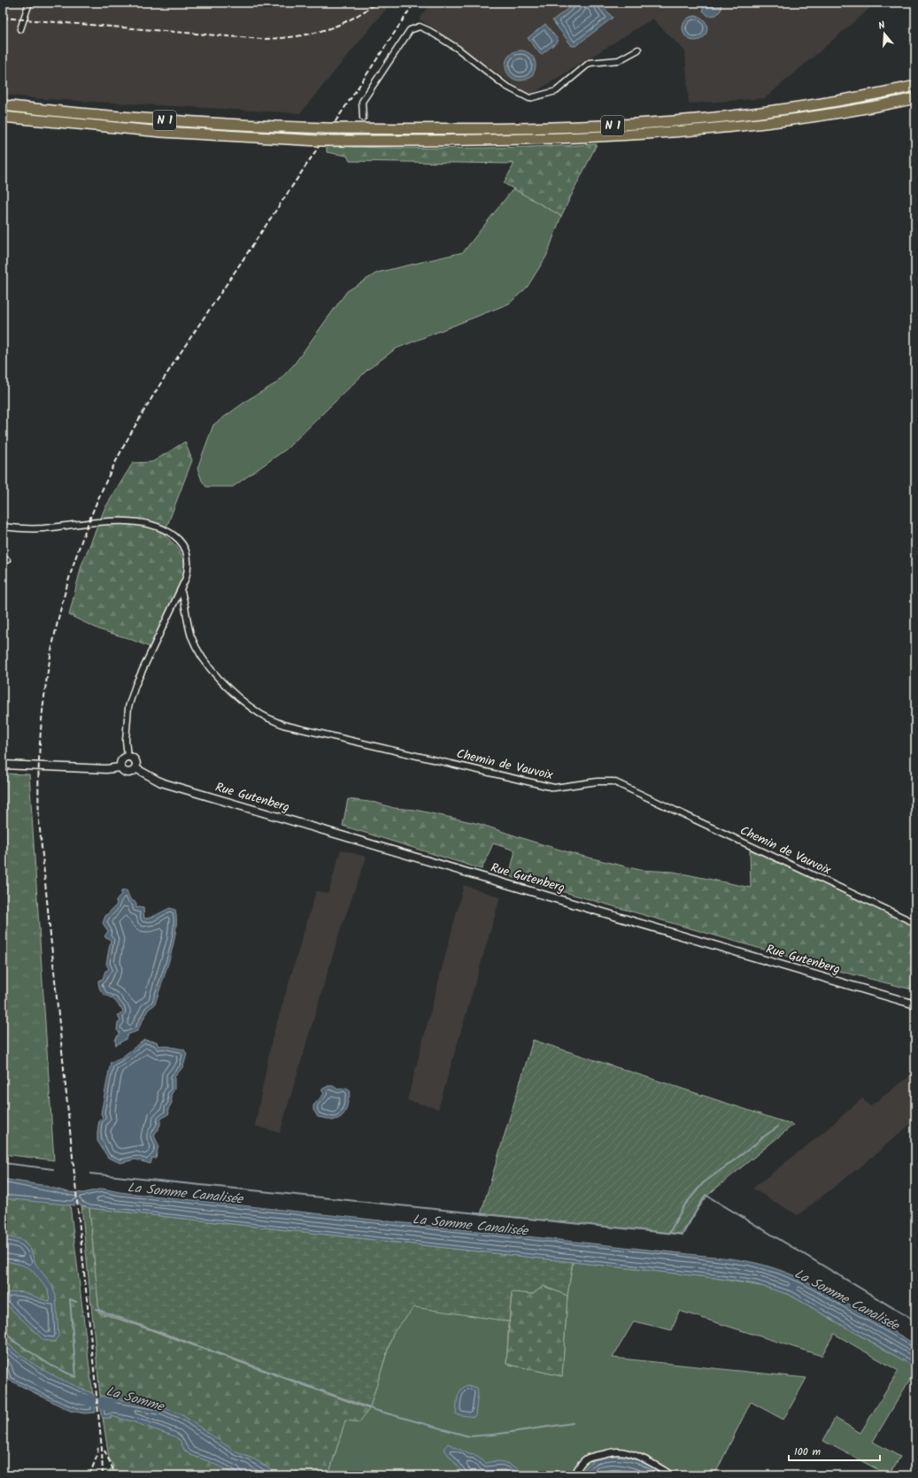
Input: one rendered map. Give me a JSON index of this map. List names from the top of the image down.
{
  "streets": {
    "highway": ["N 1"],
    "street": ["Chemin de Vauvoix", "Rue Gutenberg"]
  },
  "water": ["La Somme Canalisée", "La Somme"],
  "scale_bar": "100 m",
  "north": "top"
}
